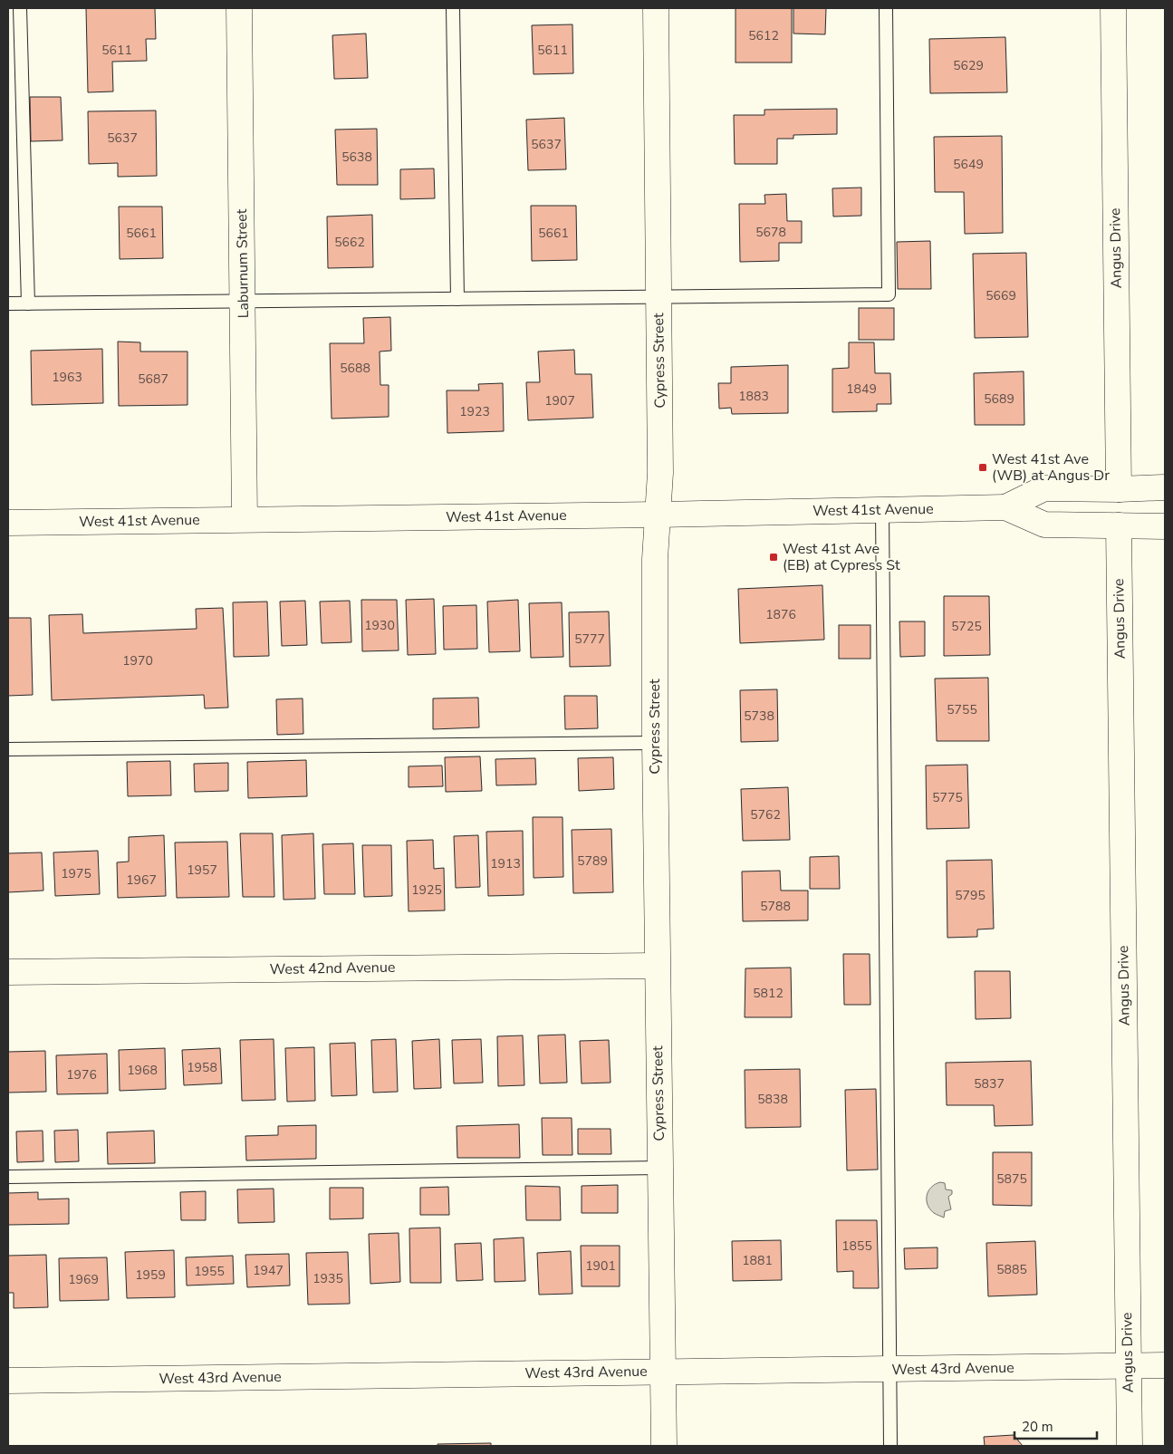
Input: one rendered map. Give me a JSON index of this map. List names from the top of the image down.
{
  "streets": {
    "street": [
      "Angus Drive",
      "Laburnum Street",
      "Cypress Street",
      "West 41st Avenue",
      "West 42nd Avenue",
      "West 43rd Avenue"
    ]
  },
  "crossings": [
    ["Angus Drive", "West 41st Avenue"],
    ["Angus Drive", "West 43rd Avenue"],
    ["Laburnum Street", "West 41st Avenue"],
    ["Cypress Street", "West 41st Avenue"],
    ["Cypress Street", "West 42nd Avenue"],
    ["Cypress Street", "West 43rd Avenue"]
  ],
  "places": {
    "transit": ["West 41st Ave (WB) at Angus Dr", "West 41st Ave (EB) at Cypress St"]
  },
  "house_numbers": [
    "5612",
    "5611",
    "5611",
    "5629",
    "5637",
    "5637",
    "5638",
    "5649",
    "5678",
    "5661",
    "5661",
    "5662",
    "5669",
    "5688",
    "1963",
    "5687",
    "1849",
    "1883",
    "5689",
    "1907",
    "1923",
    "1876",
    "1930",
    "5725",
    "5777",
    "1970",
    "5755",
    "5738",
    "5775",
    "5762",
    "5789",
    "1913",
    "1957",
    "1975",
    "1967",
    "1925",
    "5795",
    "5788",
    "5812",
    "1958",
    "1968",
    "1976",
    "5837",
    "5838",
    "5875",
    "1855",
    "1881",
    "1901",
    "5885",
    "1947",
    "1955",
    "1959",
    "1935",
    "1969"
  ],
  "scale_bar": "20 m"
}
